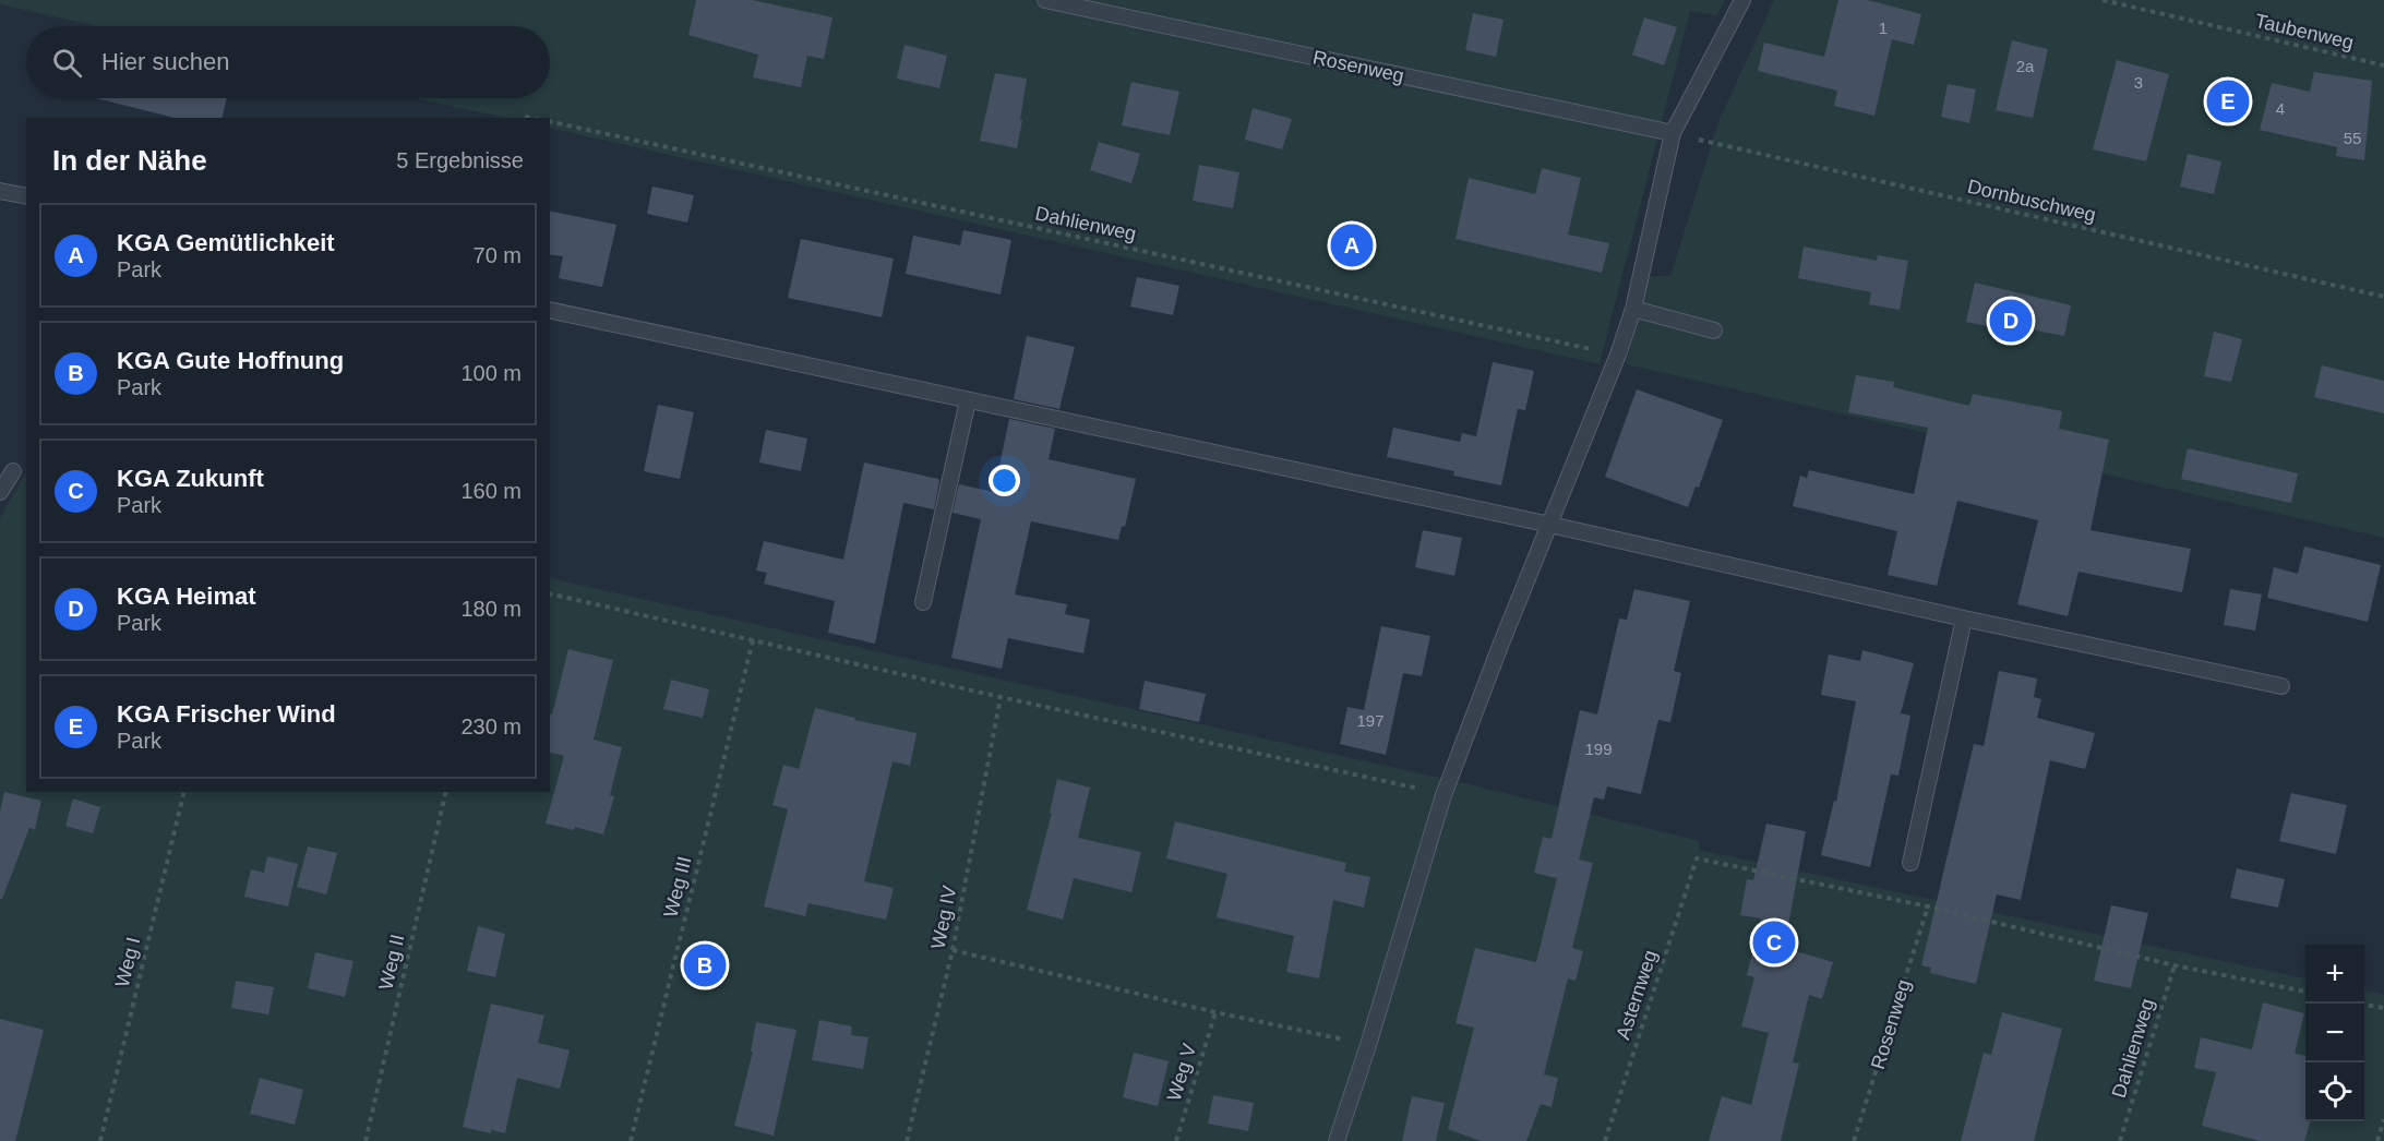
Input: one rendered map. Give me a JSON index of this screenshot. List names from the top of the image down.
{
  "streets": {
    "lane": ["Rosenweg"],
    "path": [
      "Taubenweg",
      "Dornbuschweg",
      "Dahlienweg",
      "Weg III",
      "Weg IV",
      "Weg I",
      "Weg II",
      "Asternweg",
      "Weg V"
    ]
  },
  "crossings": [
    ["Rosenweg", "Dornbuschweg"],
    ["Rosenweg", "Asternweg"]
  ],
  "house_numbers": [
    "1",
    "2a",
    "3",
    "4",
    "55",
    "197",
    "199"
  ],
  "page": {
    "search": "Hier suchen",
    "pins": [
      "E",
      "A",
      "D",
      "C",
      "B"
    ],
    "heading": ["In der Nähe", "5 Ergebnisse"],
    "list": [
      {
        "mark": "A",
        "name": "KGA Gemütlichkeit",
        "note": "Park",
        "value": "70 m"
      },
      {
        "mark": "B",
        "name": "KGA Gute Hoffnung",
        "note": "Park",
        "value": "100 m"
      },
      {
        "mark": "C",
        "name": "KGA Zukunft",
        "note": "Park",
        "value": "160 m"
      },
      {
        "mark": "D",
        "name": "KGA Heimat",
        "note": "Park",
        "value": "180 m"
      },
      {
        "mark": "E",
        "name": "KGA Frischer Wind",
        "note": "Park",
        "value": "230 m"
      }
    ],
    "map_buttons": ["+", "−"]
  }
}
